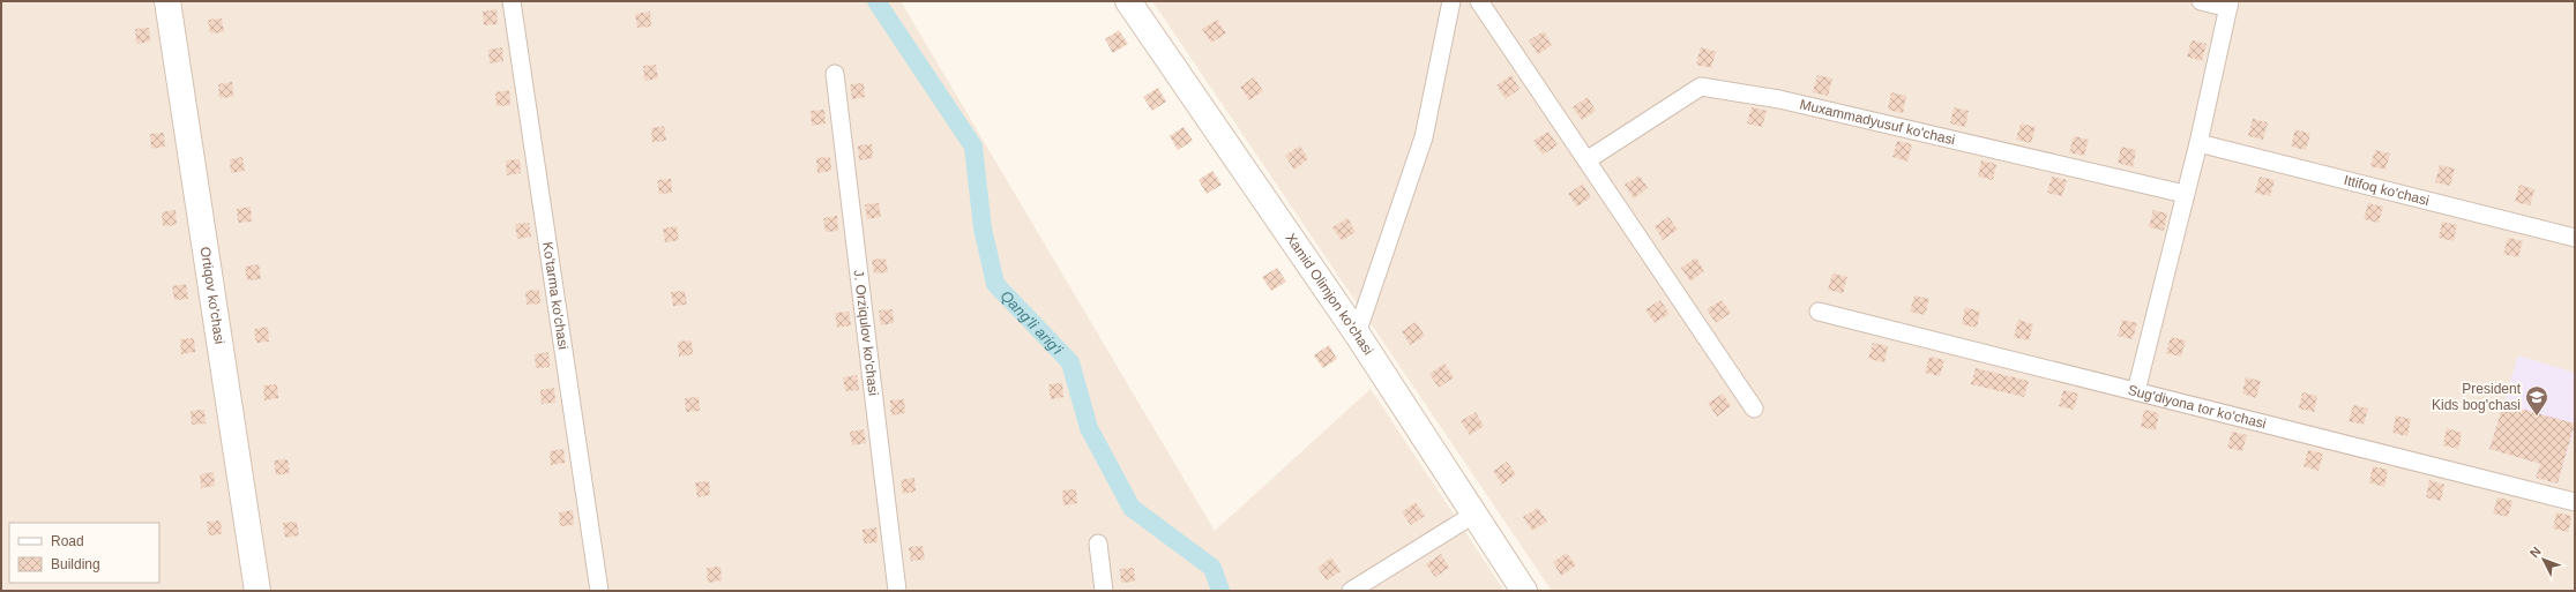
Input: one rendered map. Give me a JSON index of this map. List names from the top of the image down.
{
  "streets": {
    "main road": ["Xamid Olimjon ko'chasi", "Ortiqov ko'chasi"],
    "street": [
      "Muxammadyusuf ko'chasi",
      "Ittifoq ko'chasi",
      "Ko'tarma ko'chasi",
      "J. Orziqulov ko'chasi",
      "Sug'diyona tor ko'chasi"
    ]
  },
  "water": ["Qang'li arig'i"],
  "places": {
    "school or university": ["President Kids bog'chasi"]
  },
  "legend": ["Road", "Building"],
  "north": "top left"
}
